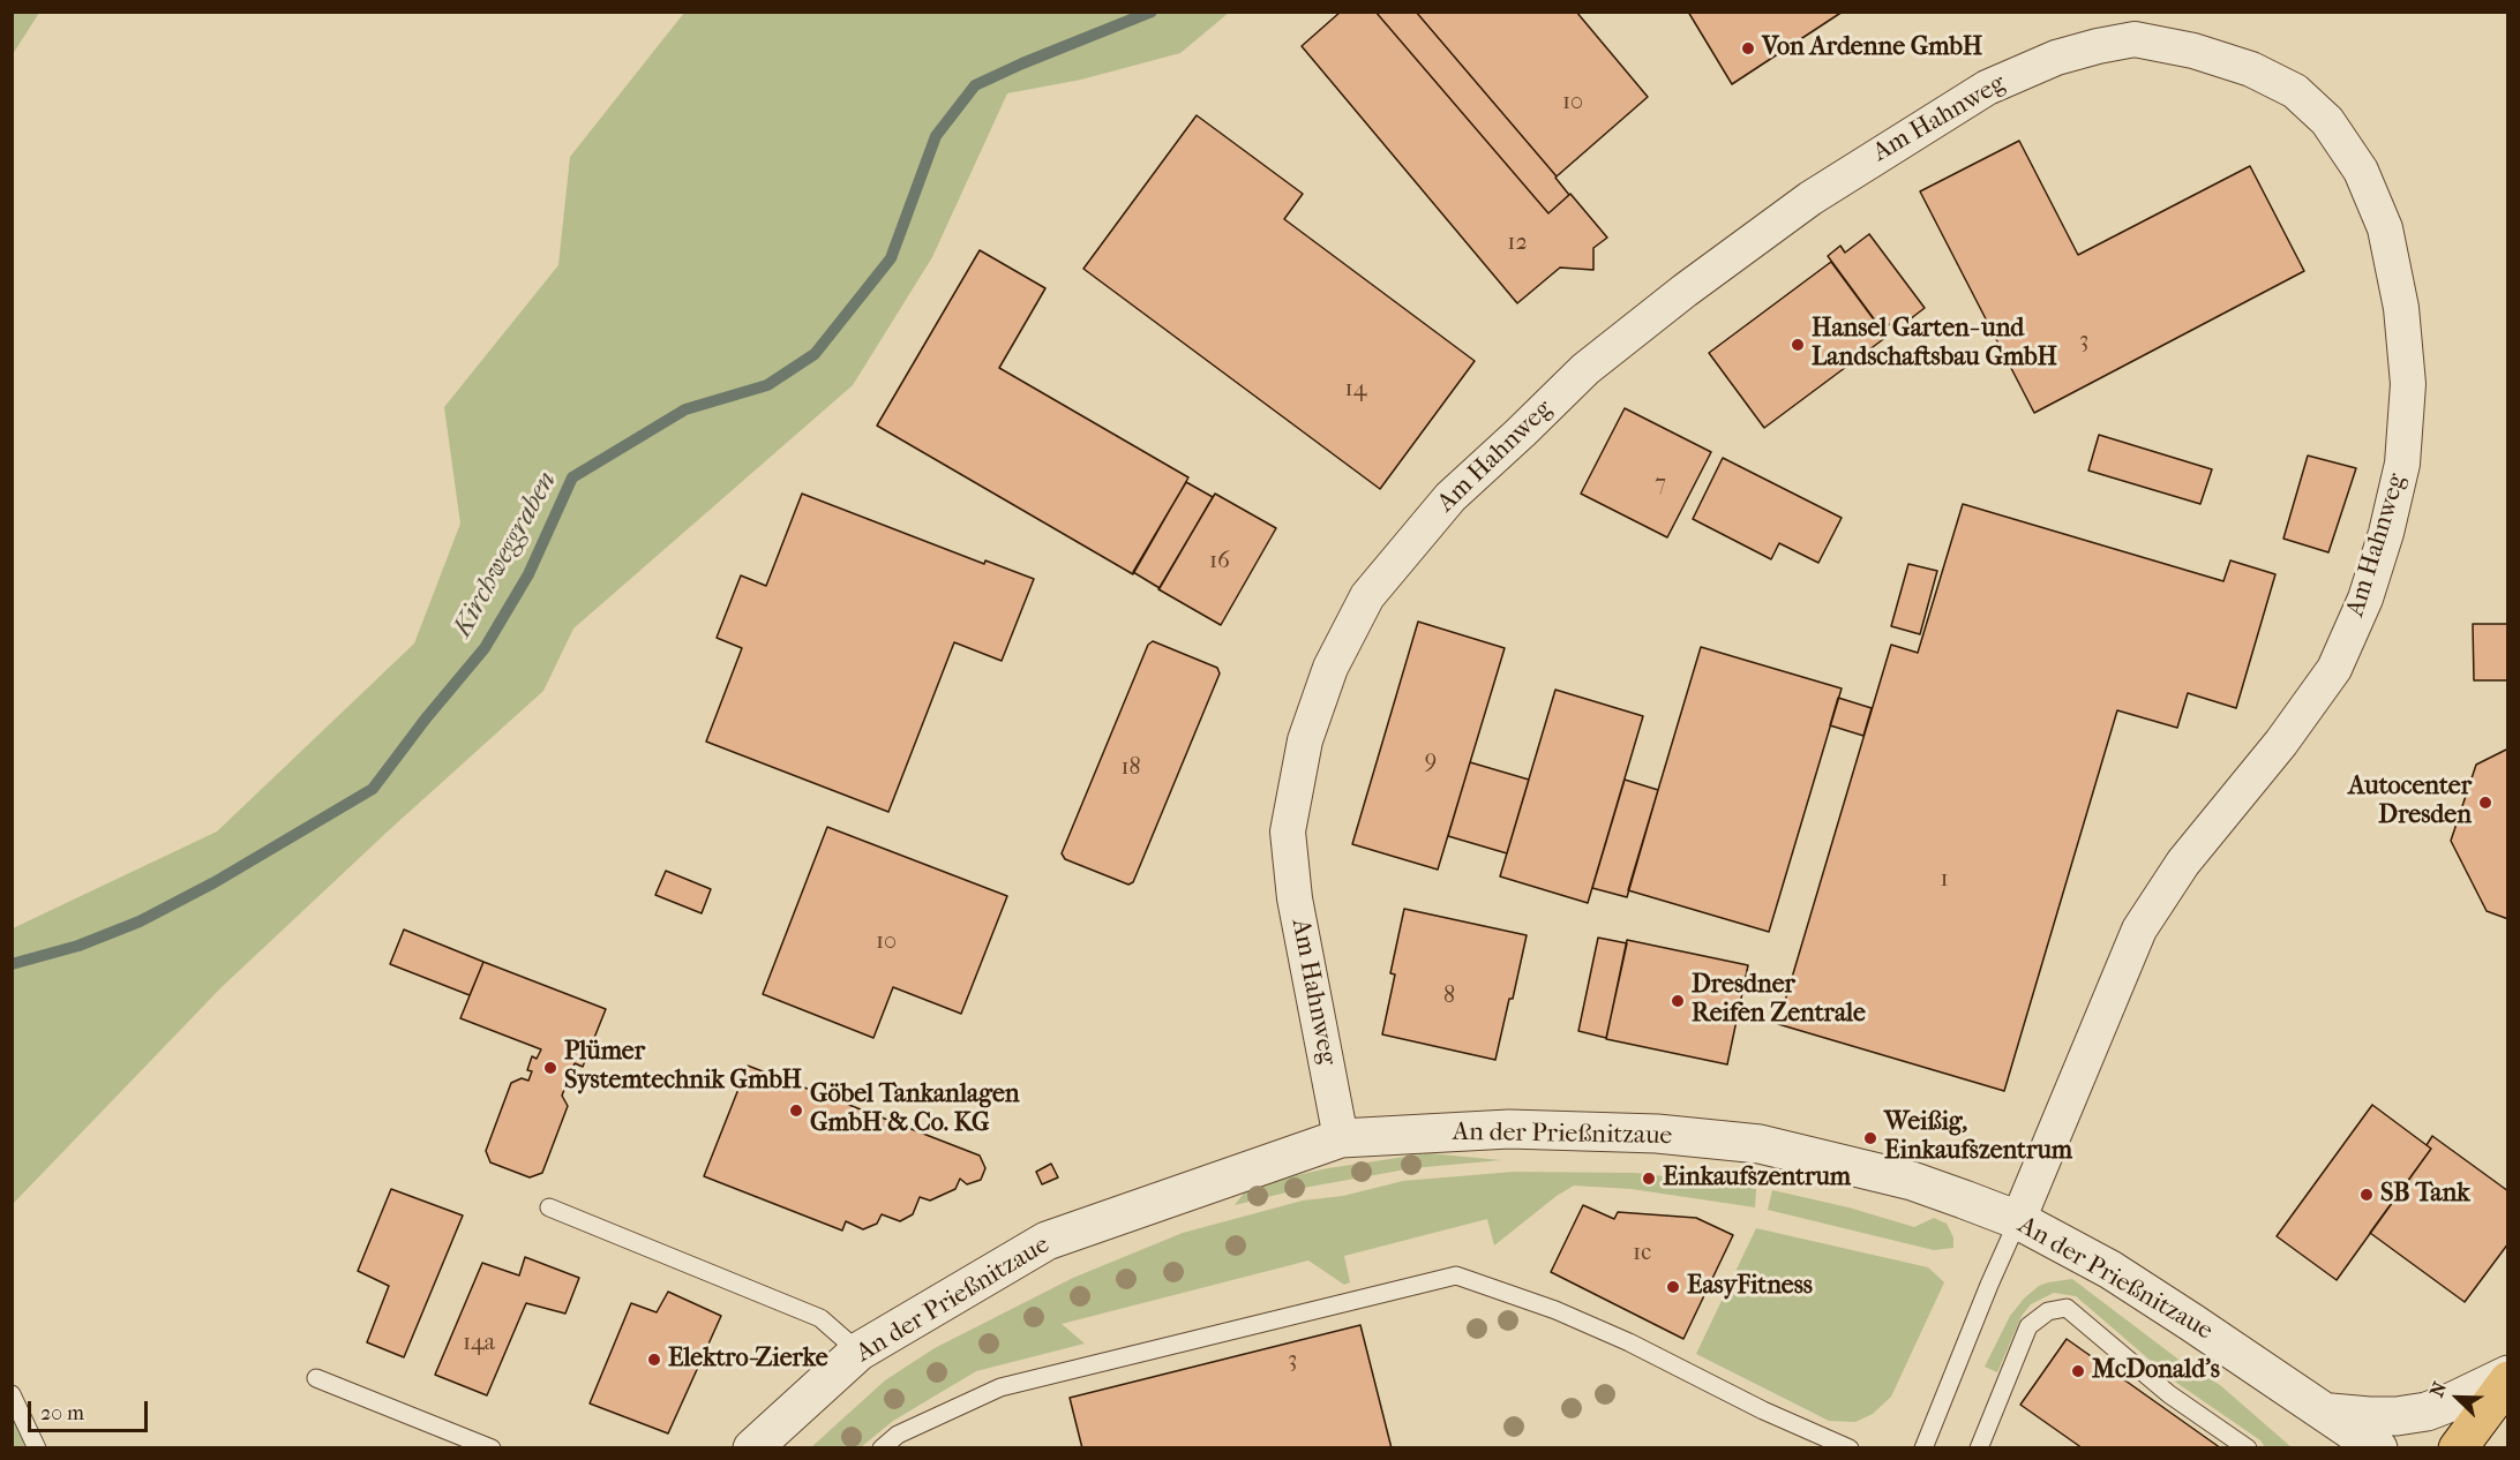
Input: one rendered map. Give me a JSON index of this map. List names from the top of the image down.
{
  "streets": {
    "street": ["Am Hahnweg", "An der Prießnitzaue"]
  },
  "crossings": [
    ["Am Hahnweg", "An der Prießnitzaue"]
  ],
  "water": ["Kirchweggraben"],
  "places": [
    "Von Ardenne GmbH",
    "Hansel Garten- und Landschaftsbau GmbH",
    "Autocenter Dresden",
    "Dresdner Reifen Zentrale",
    "Plümer Systemtechnik GmbH",
    "Göbel Tankanlagen GmbH & Co. KG",
    "Weißig, Einkaufszentrum",
    "Einkaufszentrum",
    "SB Tank",
    "EasyFitness",
    "Elektro-Zierke",
    "McDonald's"
  ],
  "house_numbers": [
    "10",
    "12",
    "3",
    "14",
    "7",
    "16",
    "9",
    "18",
    "1",
    "10",
    "8",
    "1c",
    "14a",
    "3"
  ],
  "scale_bar": "20 m",
  "north": "top left"
}
